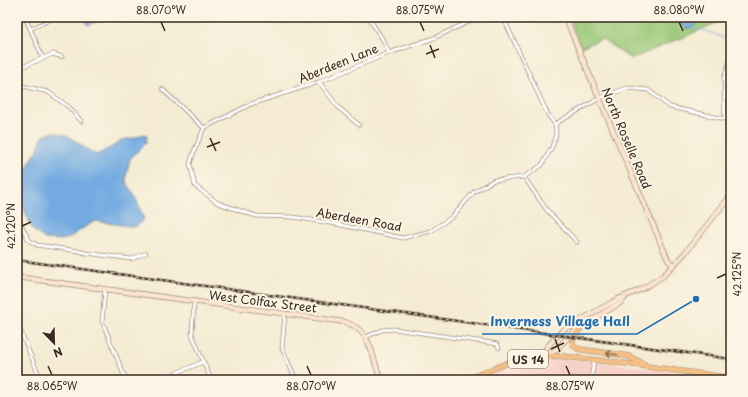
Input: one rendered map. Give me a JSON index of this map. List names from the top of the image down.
{
  "streets": {
    "main road": ["North Roselle Road", "West Colfax Street", "US 14"],
    "street": ["Aberdeen Lane", "Aberdeen Road"]
  },
  "crossings": [
    ["Aberdeen Lane", "Aberdeen Road"]
  ],
  "places": ["Inverness Village Hall"],
  "north": "bottom right",
  "coordinates": [
    "88.070°W",
    "88.075°W",
    "88.080°W",
    "42.120°N",
    "42.125°N",
    "88.065°W"
  ]
}
